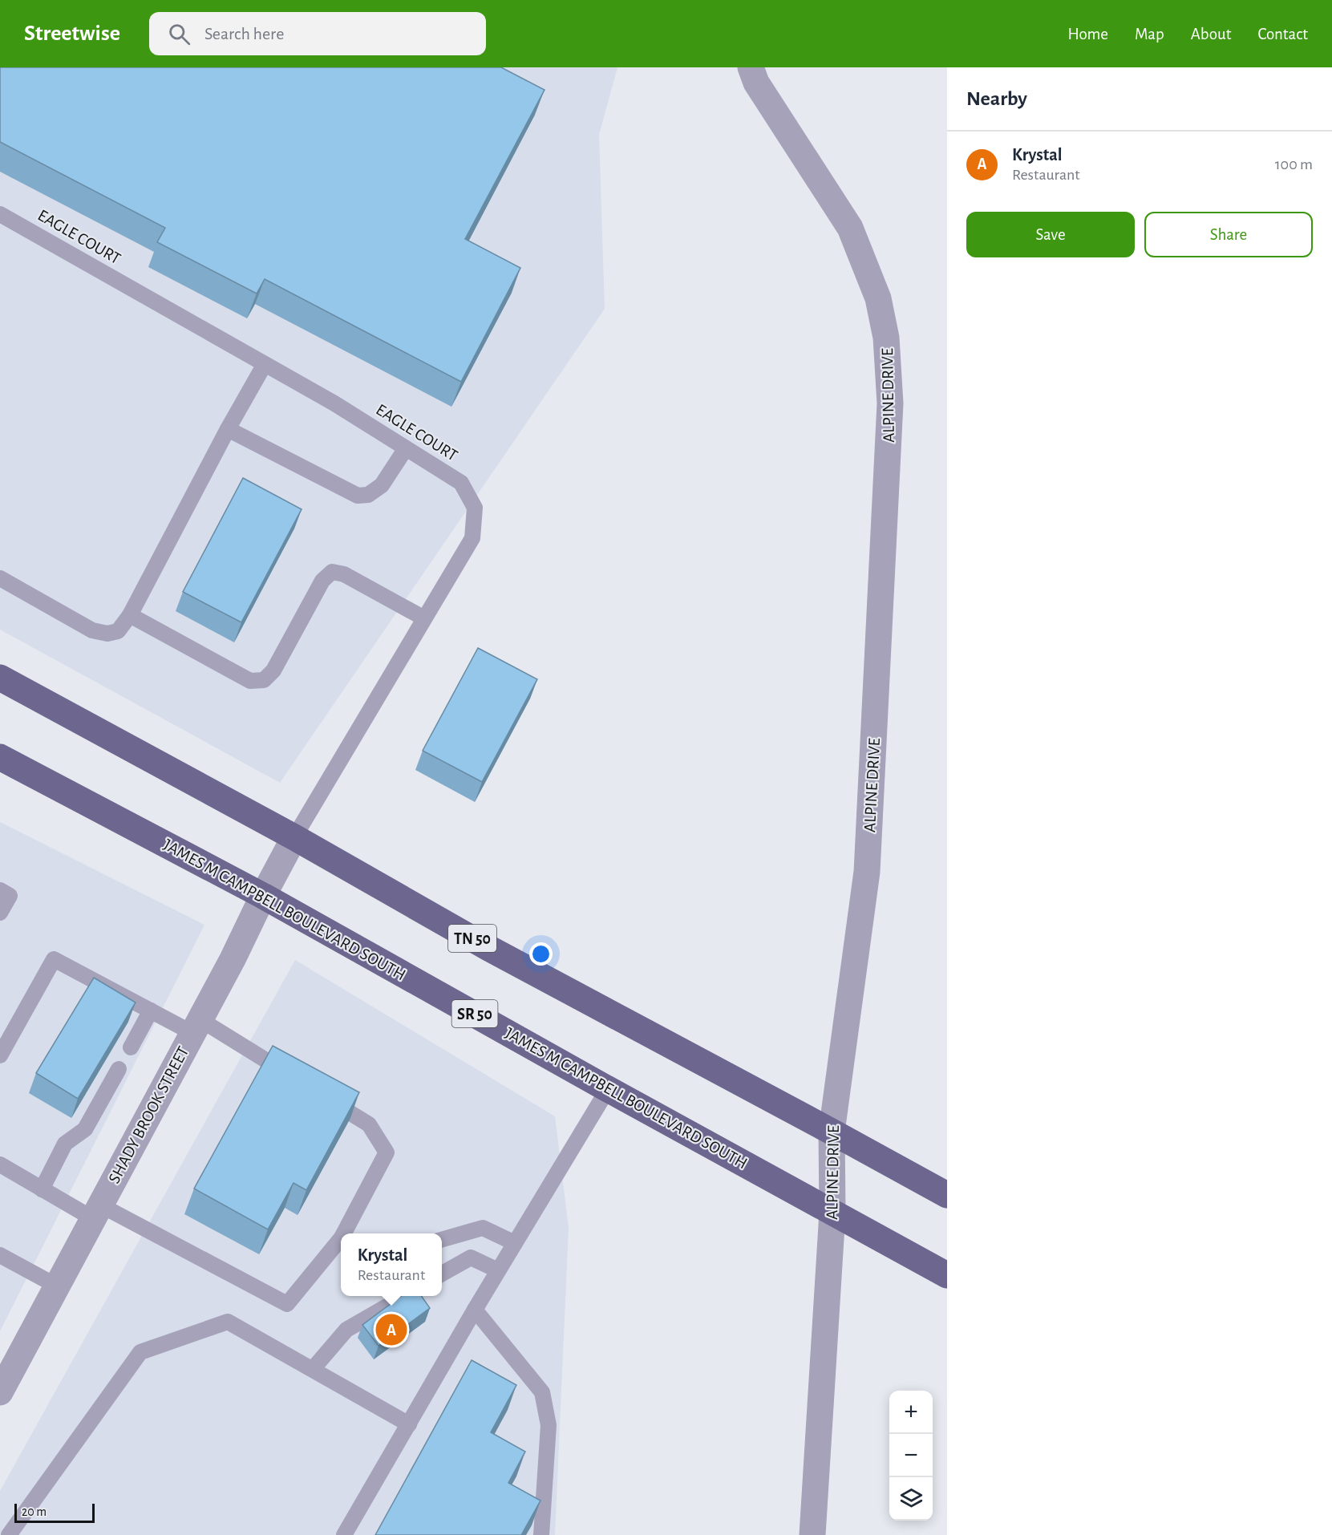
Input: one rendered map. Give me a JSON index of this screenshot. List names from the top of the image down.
{
  "streets": {
    "main road": ["JAMES M CAMPBELL BOULEVARD SOUTH", "TN 50", "SR 50"],
    "street": ["ALPINE DRIVE", "SHADY BROOK STREET"],
    "lane": ["EAGLE COURT"]
  },
  "crossings": [
    ["EAGLE COURT", "TN 50"],
    ["EAGLE COURT", "SHADY BROOK STREET"],
    ["ALPINE DRIVE", "JAMES M CAMPBELL BOULEVARD SOUTH"],
    ["ALPINE DRIVE", "TN 50"],
    ["JAMES M CAMPBELL BOULEVARD SOUTH", "SHADY BROOK STREET"],
    ["TN 50", "SHADY BROOK STREET"]
  ],
  "scale_bar": "20 m",
  "page": {
    "header": "Streetwise",
    "search": "Search here",
    "nav": [
      "Home",
      "Map",
      "About",
      "Contact"
    ],
    "heading": "Nearby",
    "list": [
      {
        "mark": "A",
        "name": "Krystal",
        "note": "Restaurant",
        "value": "100 m"
      }
    ],
    "buttons": ["Save", "Share"],
    "popup": ["Krystal", "Restaurant"],
    "pins": "A",
    "map_buttons": ["+", "−"],
    "scale": "20 m"
  }
}
